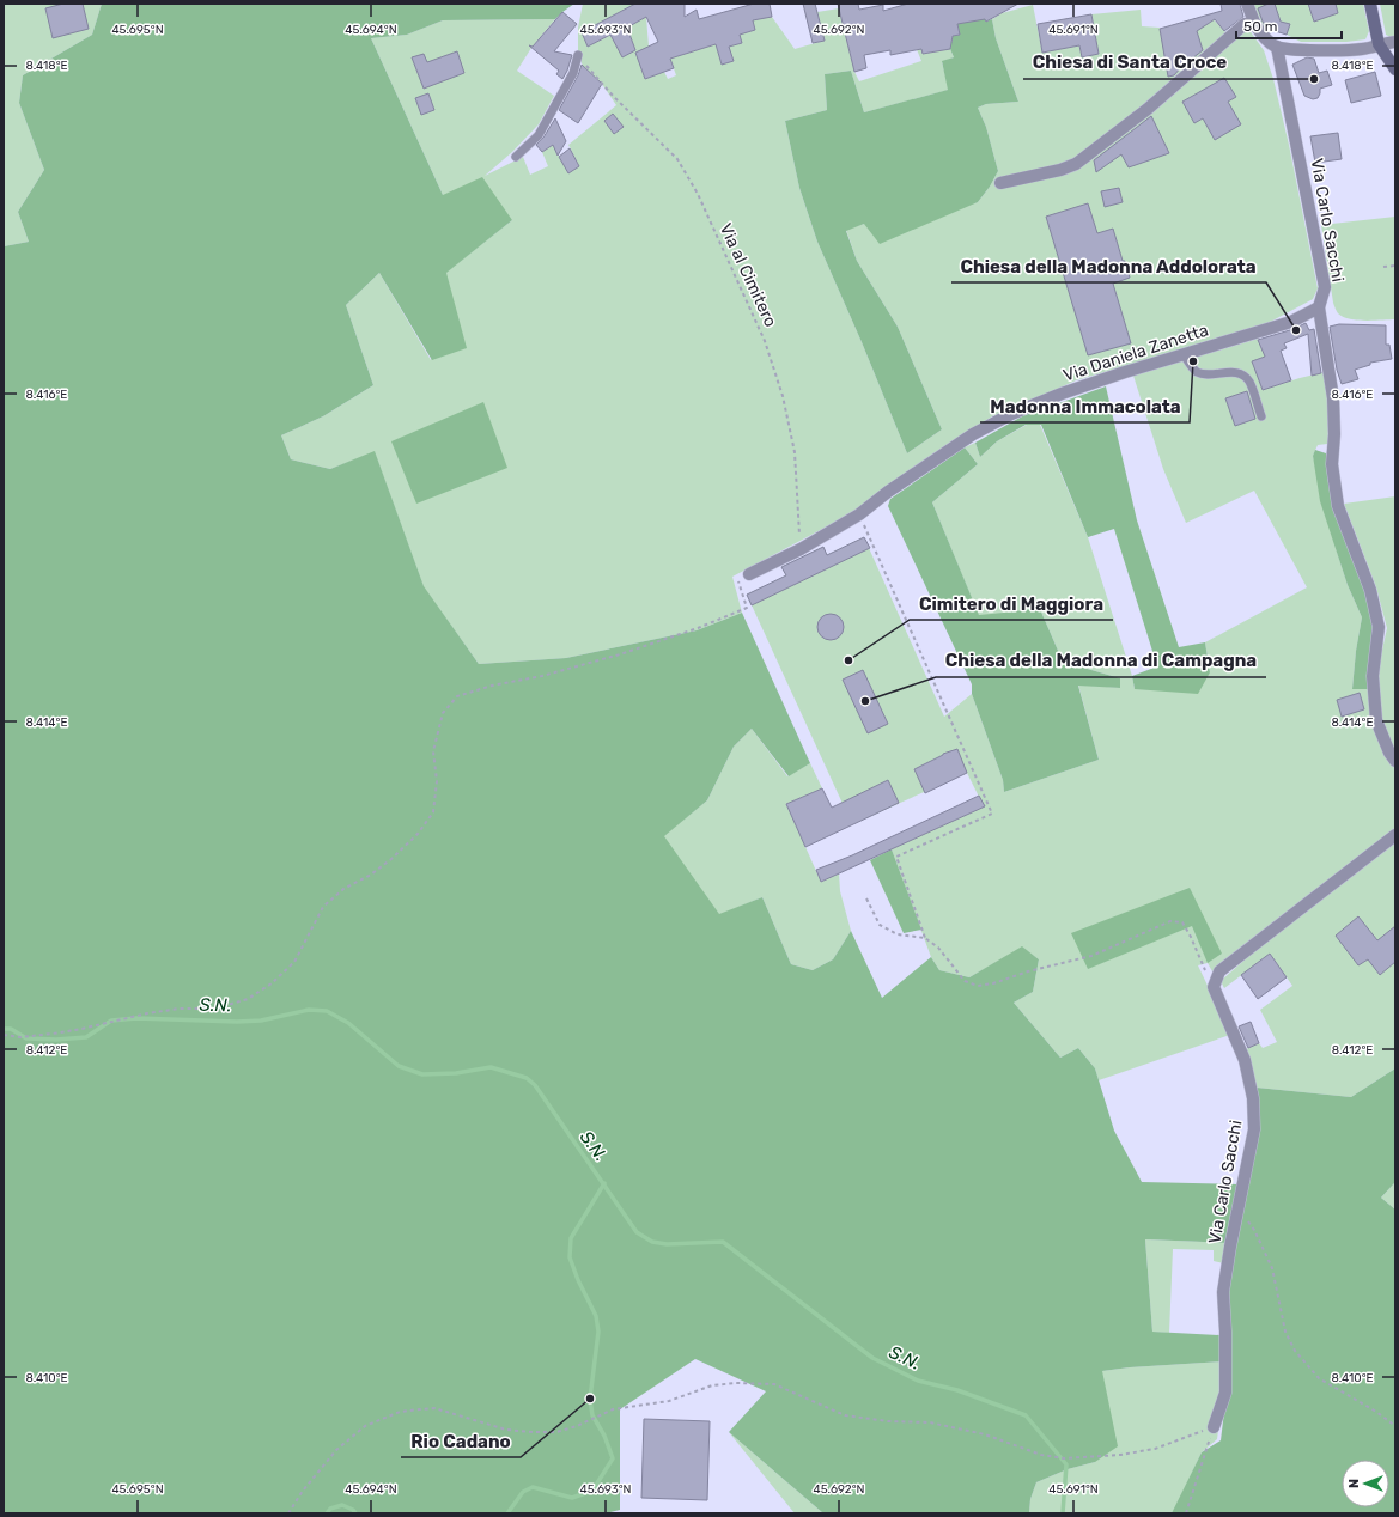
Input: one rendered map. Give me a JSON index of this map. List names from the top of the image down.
{
  "streets": {
    "street": ["Via Carlo Sacchi", "Via Daniela Zanetta"],
    "path": ["Via al Cimitero"]
  },
  "crossings": [
    ["Via Carlo Sacchi", "Via Daniela Zanetta"],
    ["Via al Cimitero", "Via Daniela Zanetta"]
  ],
  "water": ["S.N."],
  "places": [
    "Chiesa di Santa Croce",
    "Chiesa della Madonna Addolorata",
    "Madonna Immacolata",
    "Cimitero di Maggiora",
    "Chiesa della Madonna di Campagna",
    "Rio Cadano"
  ],
  "scale_bar": "50 m",
  "north": "left",
  "coordinates": [
    "45.695°N",
    "45.694°N",
    "45.693°N",
    "45.692°N",
    "45.691°N",
    "8.418°E",
    "8.416°E",
    "8.414°E",
    "8.412°E",
    "8.410°E"
  ]
}
